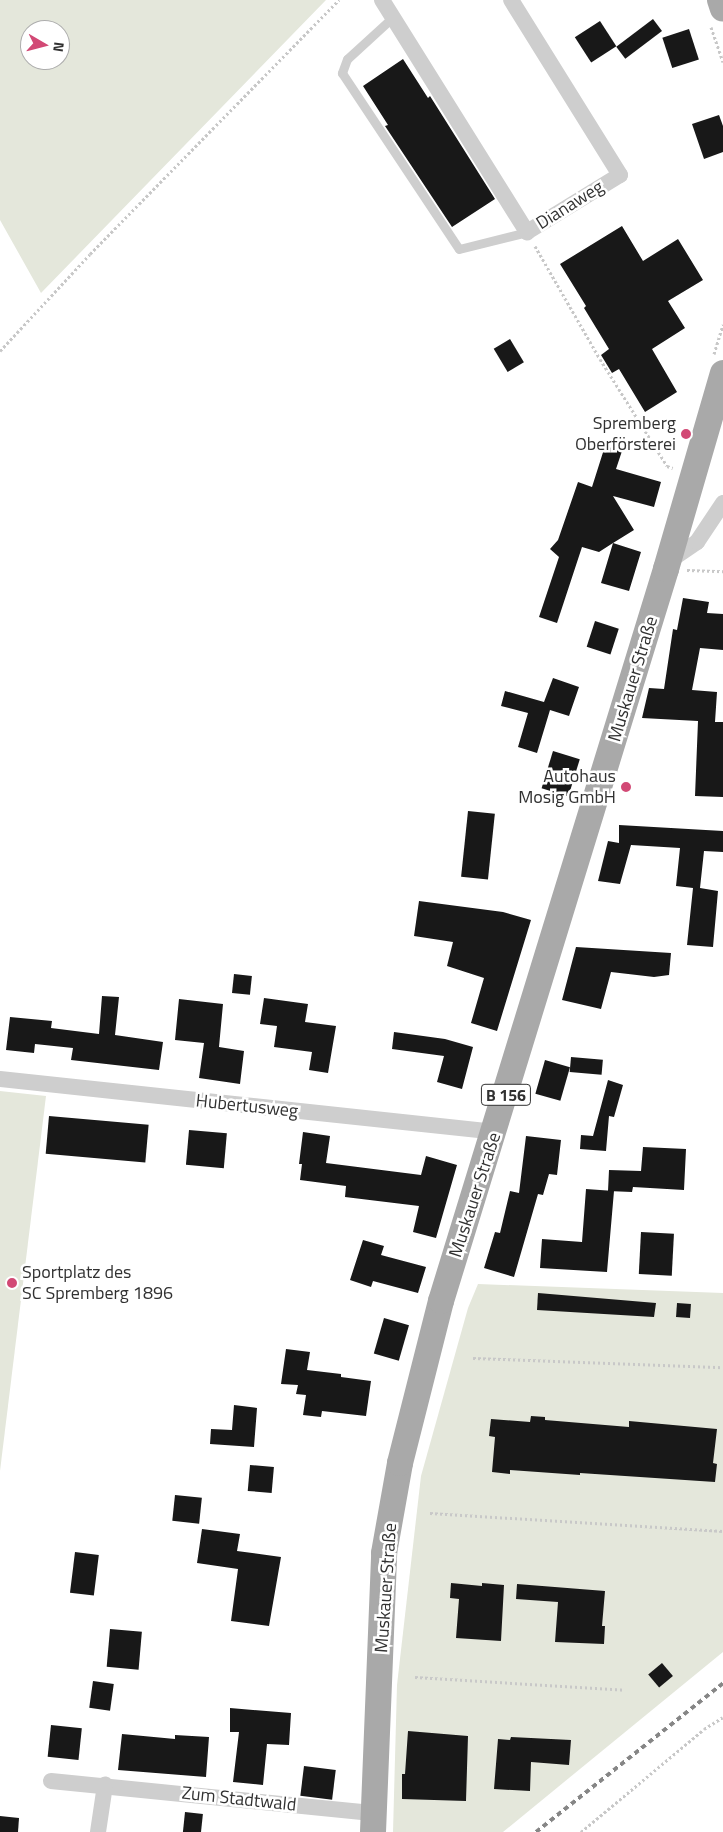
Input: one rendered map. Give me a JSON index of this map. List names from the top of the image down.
{
  "streets": {
    "main road": ["Muskauer Straße", "B 156"],
    "street": ["Dianaweg", "Hubertusweg", "Zum Stadtwald"]
  },
  "crossings": [
    ["Muskauer Straße", "Hubertusweg"],
    ["Muskauer Straße", "Zum Stadtwald"]
  ],
  "places": ["Spremberg Oberförsterei", "Autohaus Mosig GmbH", "Sportplatz des SC Spremberg 1896"],
  "north": "right"
}
